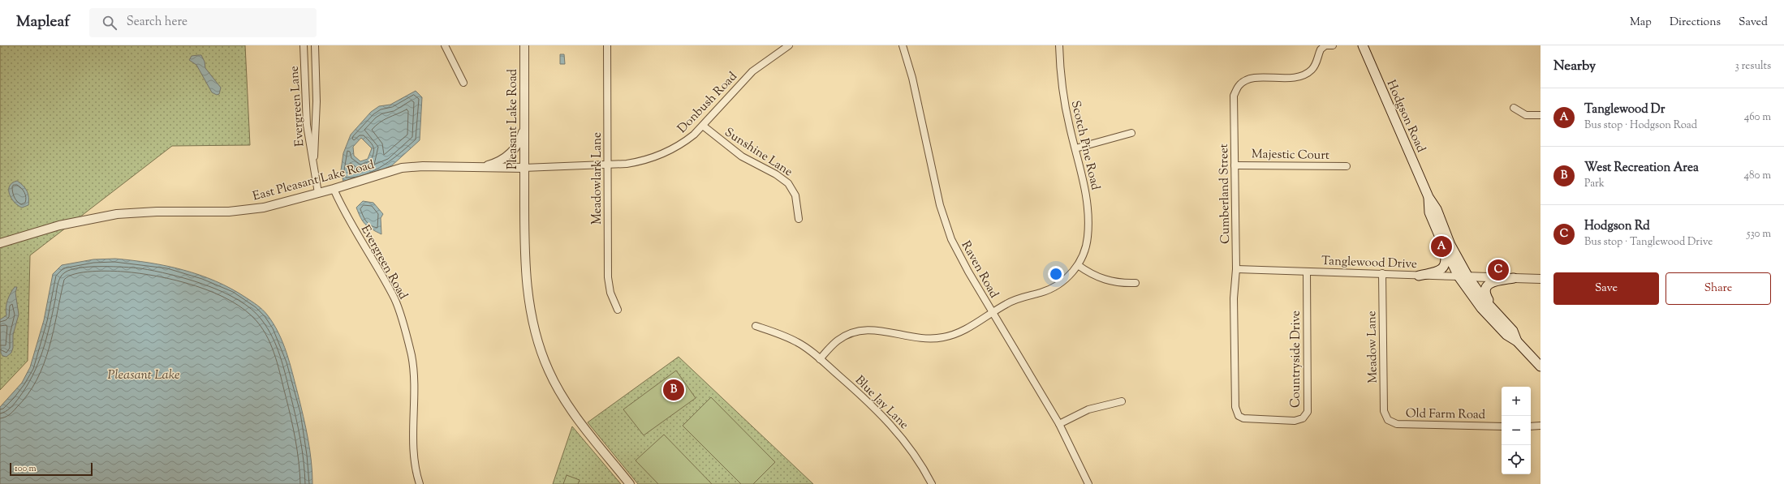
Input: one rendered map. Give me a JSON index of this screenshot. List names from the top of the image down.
{
  "streets": {
    "main road": ["Hodgson Road"],
    "street": [
      "Donbush Road",
      "Evergreen Lane",
      "Pleasant Lake Road",
      "Scotch Pine Road",
      "Sunshine Lane",
      "Majestic Court",
      "Meadowlark Lane",
      "East Pleasant Lake Road",
      "Cumberland Street",
      "Evergreen Road",
      "Tanglewood Drive",
      "Raven Road",
      "Meadow Lane",
      "Countryside Drive",
      "Blue Jay Lane",
      "Old Farm Road"
    ]
  },
  "crossings": [
    ["Donbush Road", "Sunshine Lane"],
    ["Donbush Road", "Meadowlark Lane"],
    ["Donbush Road", "East Pleasant Lake Road"],
    ["Evergreen Lane", "East Pleasant Lake Road"],
    ["Hodgson Road", "Tanglewood Drive"],
    ["Pleasant Lake Road", "East Pleasant Lake Road"],
    ["Scotch Pine Road", "Raven Road"],
    ["Majestic Court", "Cumberland Street"],
    ["East Pleasant Lake Road", "Evergreen Road"],
    ["Cumberland Street", "Tanglewood Drive"],
    ["Cumberland Street", "Countryside Drive"],
    ["Tanglewood Drive", "Meadow Lane"],
    ["Tanglewood Drive", "Countryside Drive"],
    ["Meadow Lane", "Old Farm Road"]
  ],
  "water": ["Pleasant Lake"],
  "scale_bar": "100 m",
  "page": {
    "header": "Mapleaf",
    "search": "Search here",
    "nav": ["Map", "Directions", "Saved"],
    "heading": ["Nearby", "3 results"],
    "list": [
      {
        "mark": "A",
        "name": "Tanglewood Dr",
        "note": "Bus stop · Hodgson Road",
        "value": "460 m"
      },
      {
        "mark": "B",
        "name": "West Recreation Area",
        "note": "Park",
        "value": "480 m"
      },
      {
        "mark": "C",
        "name": "Hodgson Rd",
        "note": "Bus stop · Tanglewood Drive",
        "value": "530 m"
      }
    ],
    "pins": ["A", "C", "B"],
    "buttons": ["Save", "Share"],
    "map_buttons": ["+", "−"],
    "scale": "100 m"
  }
}
